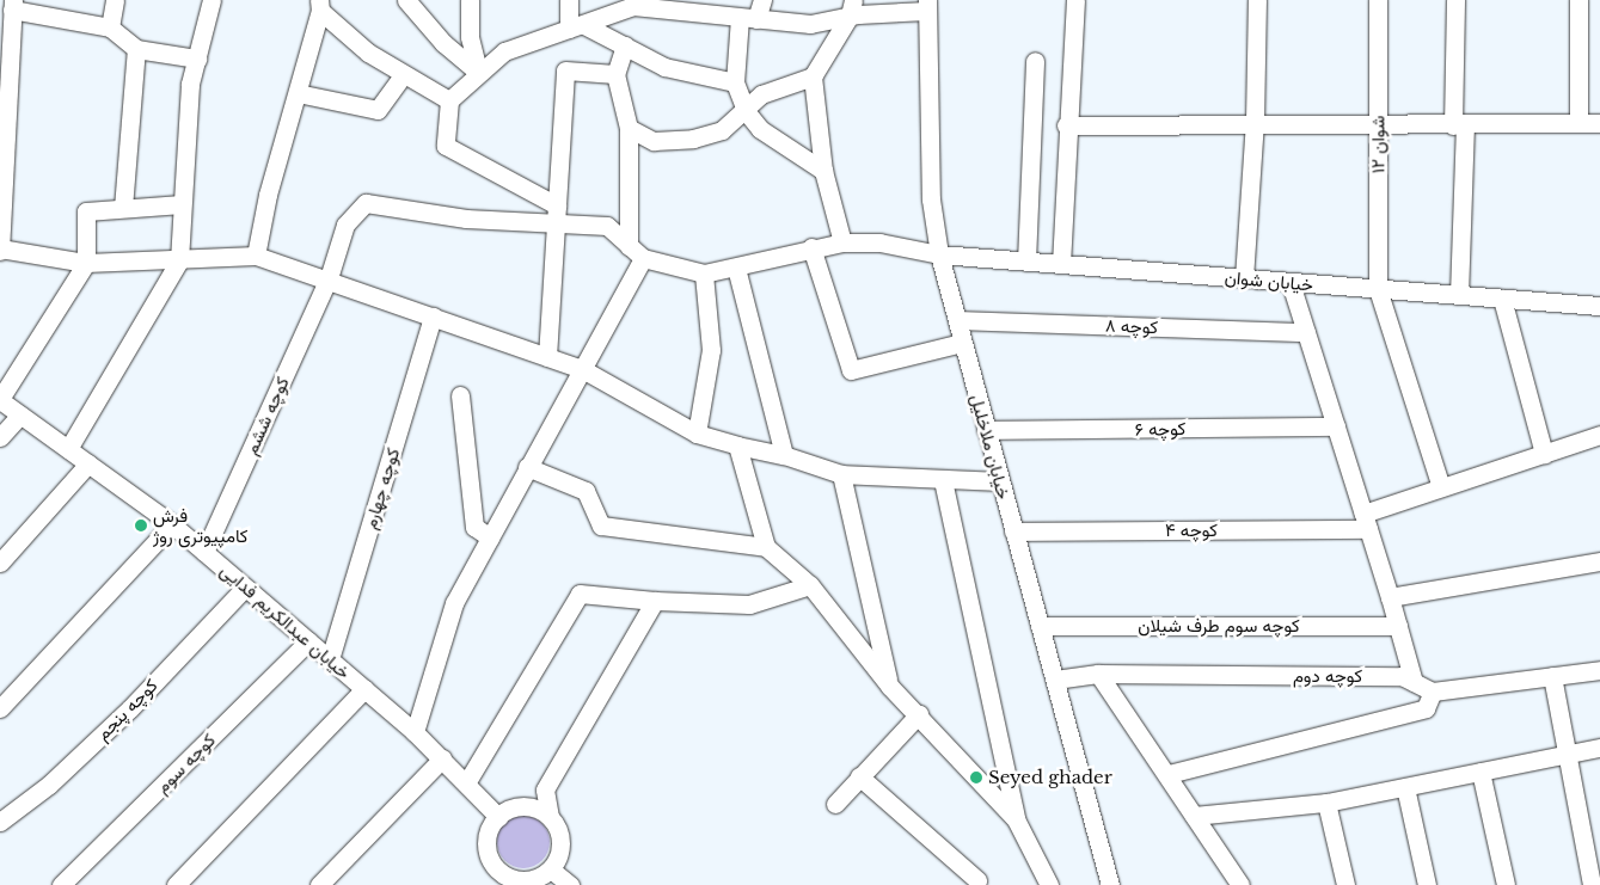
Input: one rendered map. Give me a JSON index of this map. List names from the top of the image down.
{
  "streets": {
    "street": [
      "شوان ۱۲",
      "خیابان شوان",
      "کوچه ۸",
      "کوچه ششم",
      "کوچه ۶",
      "خیابان ملاخلیل",
      "کوچه چهارم",
      "کوچه ۴",
      "خیابان عبدالکریم فدایی",
      "کوچه سوم طرف شیلان",
      "کوچه دوم",
      "کوچه پنجم",
      "کوچه سوم"
    ]
  },
  "crossings": [
    ["شوان ۱۲", "خیابان شوان"],
    ["شوان ۱۲", "کوچه ۴"],
    ["خیابان شوان", "خیابان ملاخلیل"],
    ["کوچه ۸", "خیابان ملاخلیل"],
    ["کوچه ششم", "خیابان عبدالکریم فدایی"],
    ["کوچه ۶", "خیابان ملاخلیل"],
    ["خیابان ملاخلیل", "کوچه ۴"],
    ["خیابان ملاخلیل", "کوچه سوم طرف شیلان"],
    ["خیابان ملاخلیل", "کوچه دوم"],
    ["کوچه چهارم", "خیابان عبدالکریم فدایی"],
    ["خیابان عبدالکریم فدایی", "کوچه پنجم"],
    ["خیابان عبدالکریم فدایی", "کوچه سوم"]
  ],
  "places": ["فرش کامپیوتری روژ", "Seyed ghader"]
}
